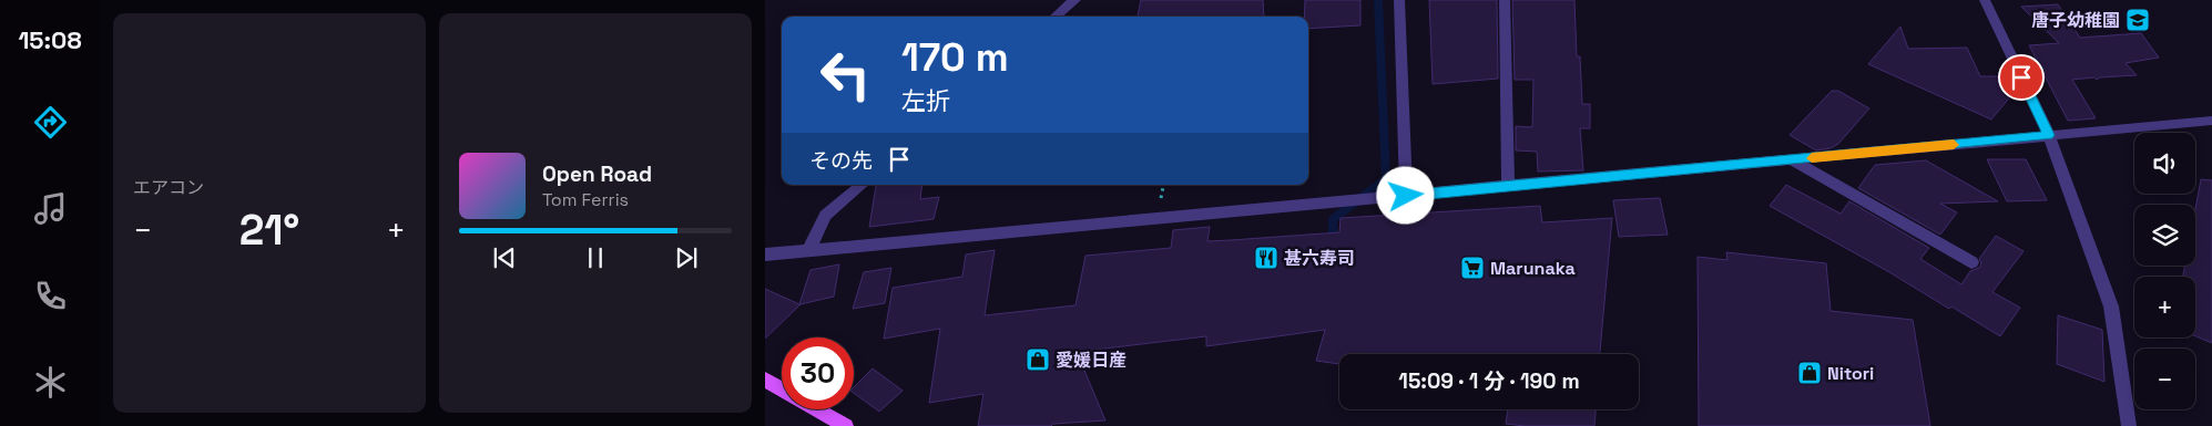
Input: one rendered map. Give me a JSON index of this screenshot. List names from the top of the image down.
{
  "places": {
    "school or university": ["唐子幼稚園"],
    "restaurant": ["甚六寿司"],
    "supermarket": ["Marunaka"],
    "shop": ["愛媛日産", "Nitori"]
  },
  "page": {
    "tabs": "15:08",
    "tile": "エアコン",
    "turn": ["170 m", "左折"],
    "map_buttons": ["+", "−"],
    "then": "その先",
    "song": ["Open Road", "Tom Ferris"],
    "heat": ["−", "21°", "+"],
    "limit": "30",
    "trip": "15:09 · 1 分 · 190 m"
  }
}
